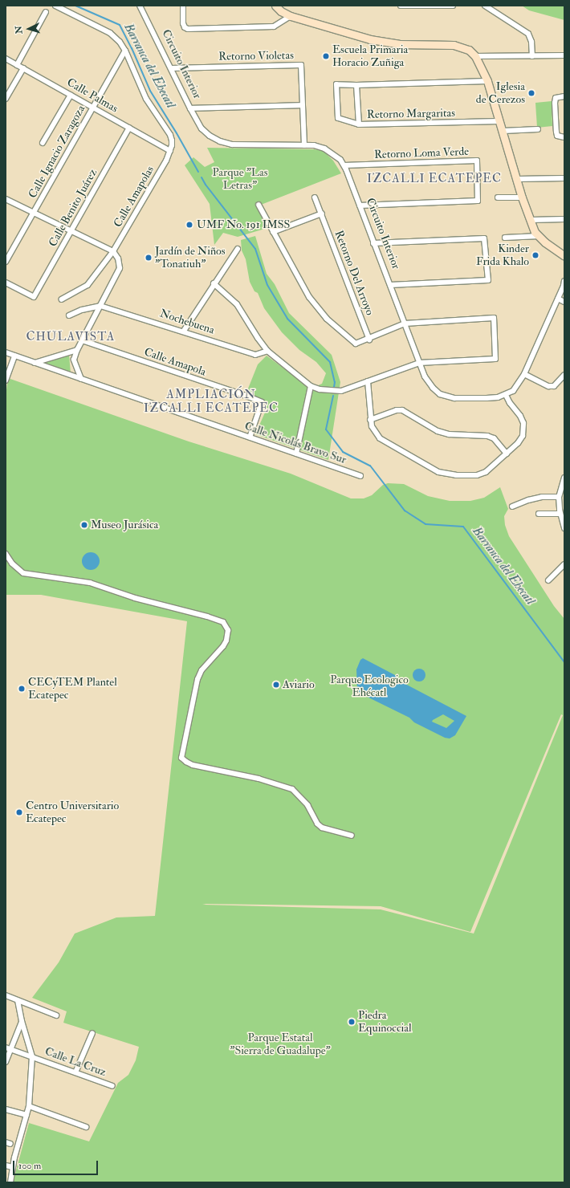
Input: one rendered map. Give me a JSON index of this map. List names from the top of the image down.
{
  "streets": {
    "street": [
      "Retorno Violetas",
      "Circuito Interior",
      "Calle Palmas",
      "Retorno Margaritas",
      "Calle Ignacio Zaragoza",
      "Retorno Loma Verde",
      "Calle Amapolas",
      "Calle Benito Juárez",
      "Retorno Del Arroyo",
      "Nochebuena",
      "Calle Amapola",
      "Calle Nicolás Bravo Sur",
      "Calle La Cruz"
    ]
  },
  "crossings": [
    ["Retorno Violetas", "Circuito Interior"],
    ["Circuito Interior", "Retorno Loma Verde"],
    ["Calle Palmas", "Calle Ignacio Zaragoza"],
    ["Calle Palmas", "Calle Amapolas"],
    ["Calle Palmas", "Calle Benito Juárez"],
    ["Calle Amapola", "Calle Nicolás Bravo Sur"]
  ],
  "districts": ["IZCALLI ECATEPEC", "CHULAVISTA", "AMPLIACIÓN IZCALLI ECATEPEC"],
  "water": ["Barranca del Ehecatl"],
  "parks": ["Parque \"Las Letras\"", "Parque Ecologico Ehécatl", "Parque Estatal \"Sierra de Guadalupe\""],
  "places": [
    "Escuela Primaria Horacio Zuñiga",
    "Iglesia de Cerezos",
    "UMF No. 191 IMSS",
    "Kinder Frida Khalo",
    "Jardín de Niños \"Tonatiuh\"",
    "Museo Jurásica",
    "Aviario",
    "CECyTEM Plantel Ecatepec",
    "Centro Universitario Ecatepec",
    "Piedra Equinoccial"
  ],
  "scale_bar": "100 m",
  "north": "left"
}
